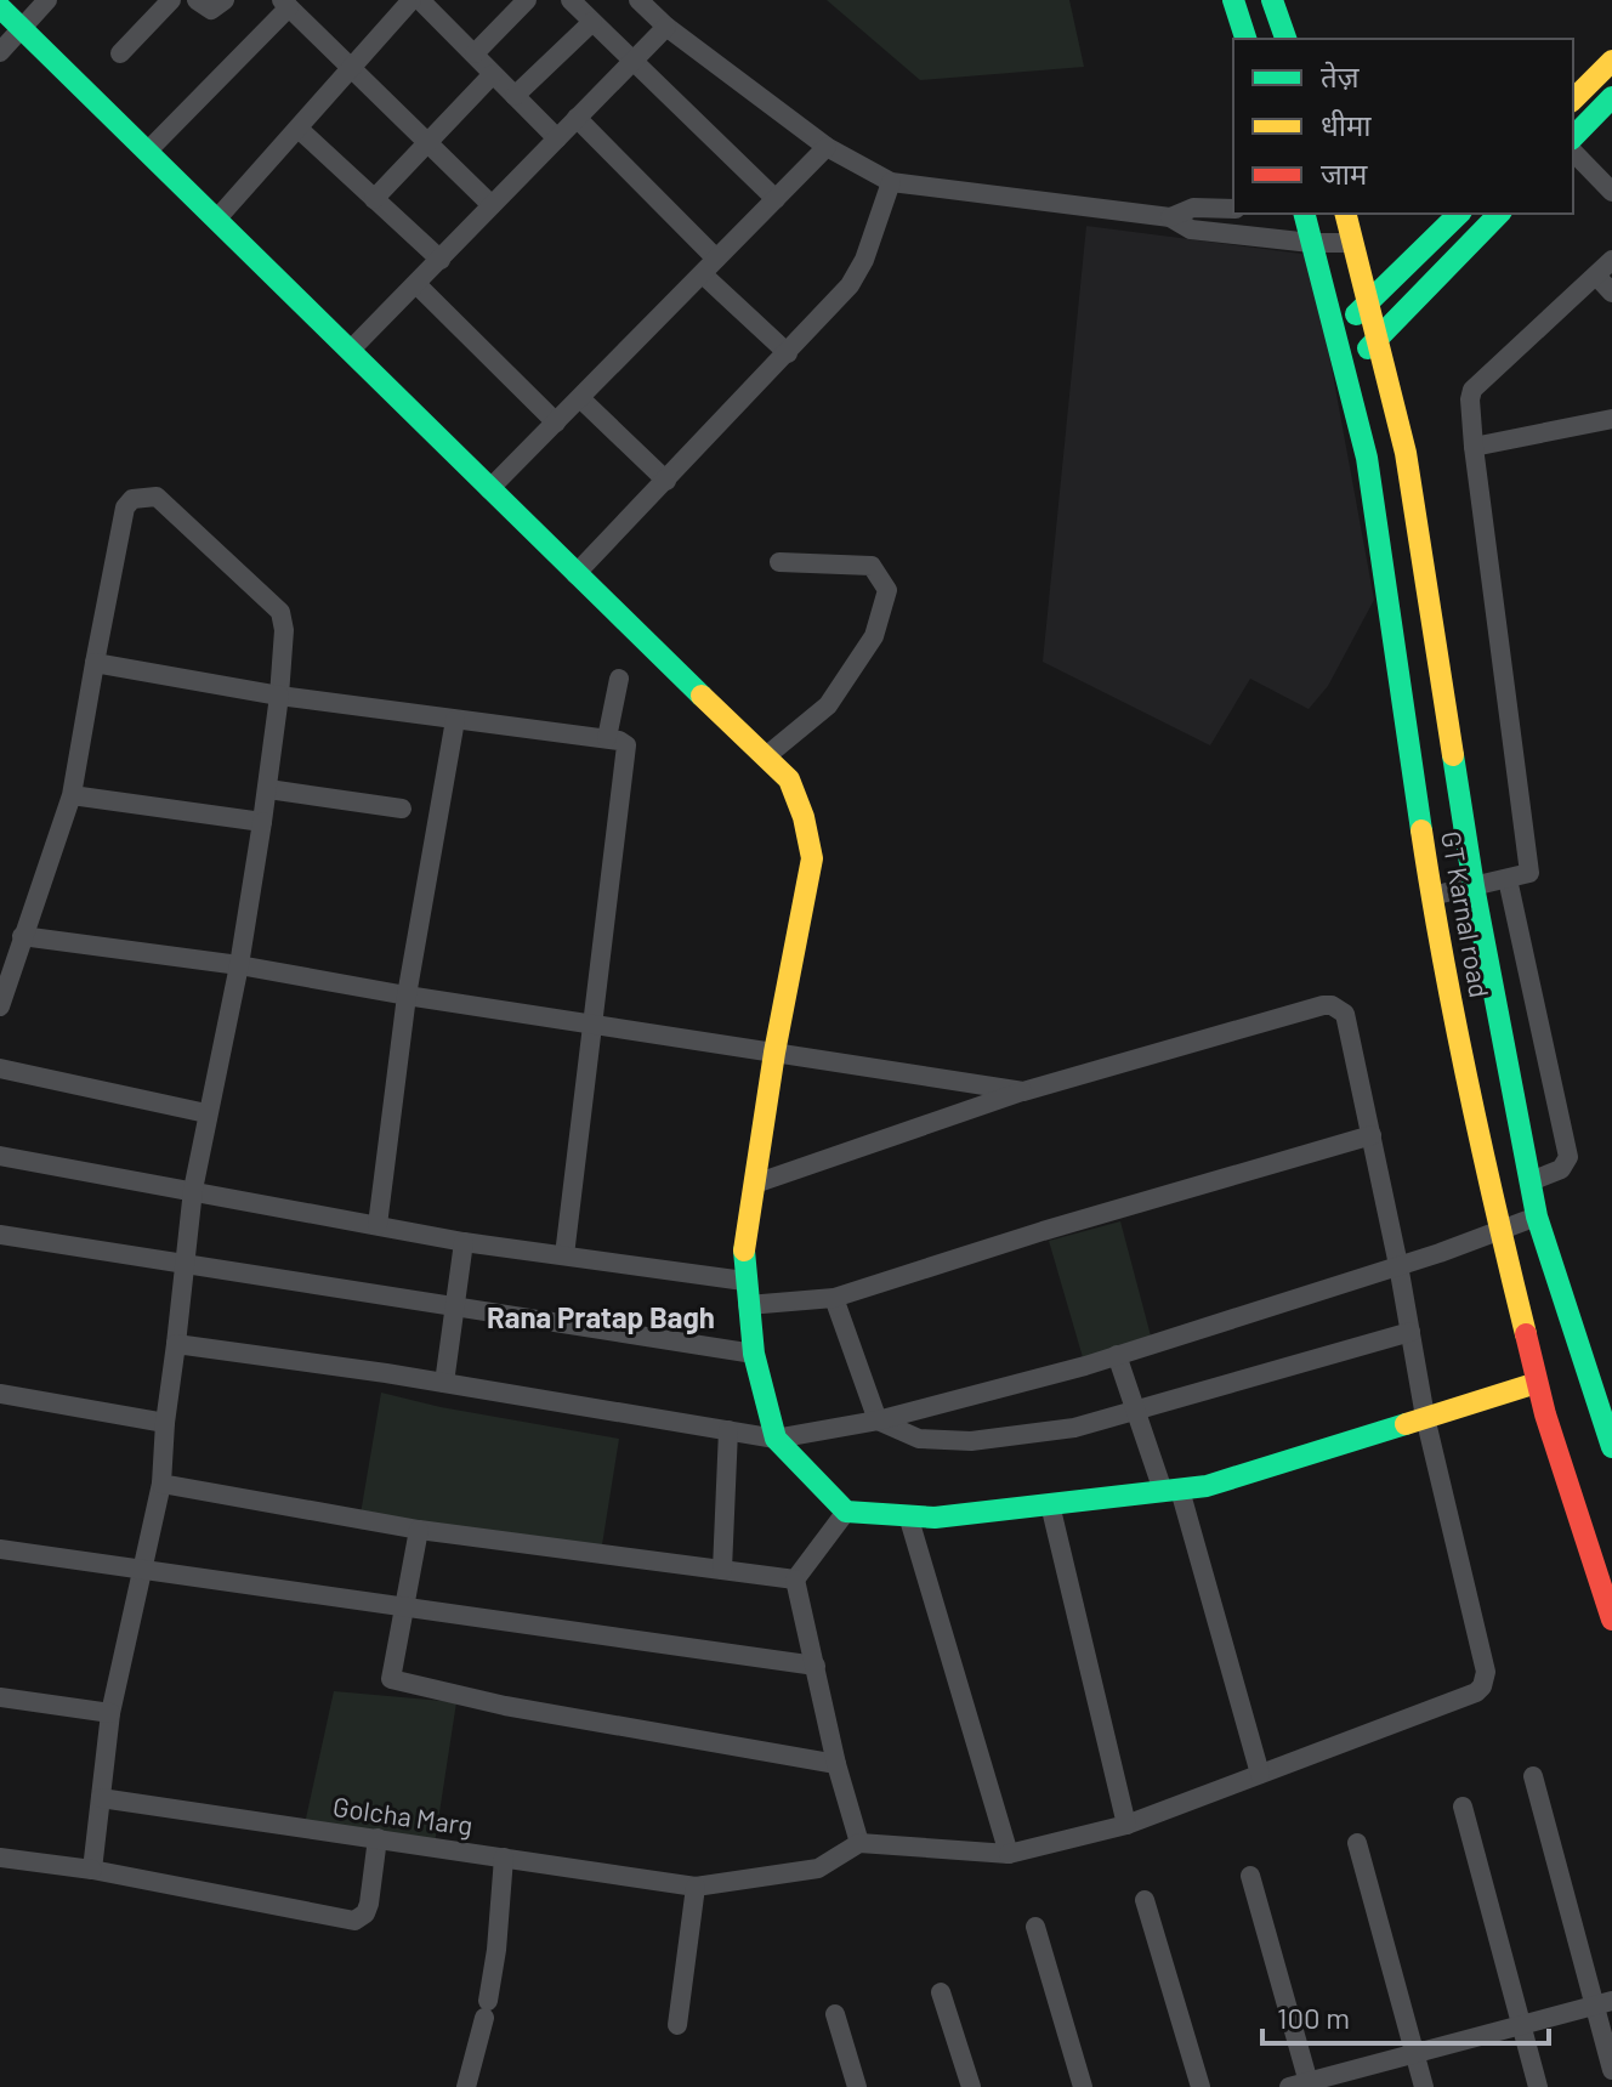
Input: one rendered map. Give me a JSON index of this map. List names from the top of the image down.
{
  "streets": {
    "street": ["GT Karnal road", "Golcha Marg"]
  },
  "districts": ["Rana Pratap Bagh"],
  "legend": ["तेज़", "धीमा", "जाम"],
  "scale_bar": "100 m"
}
